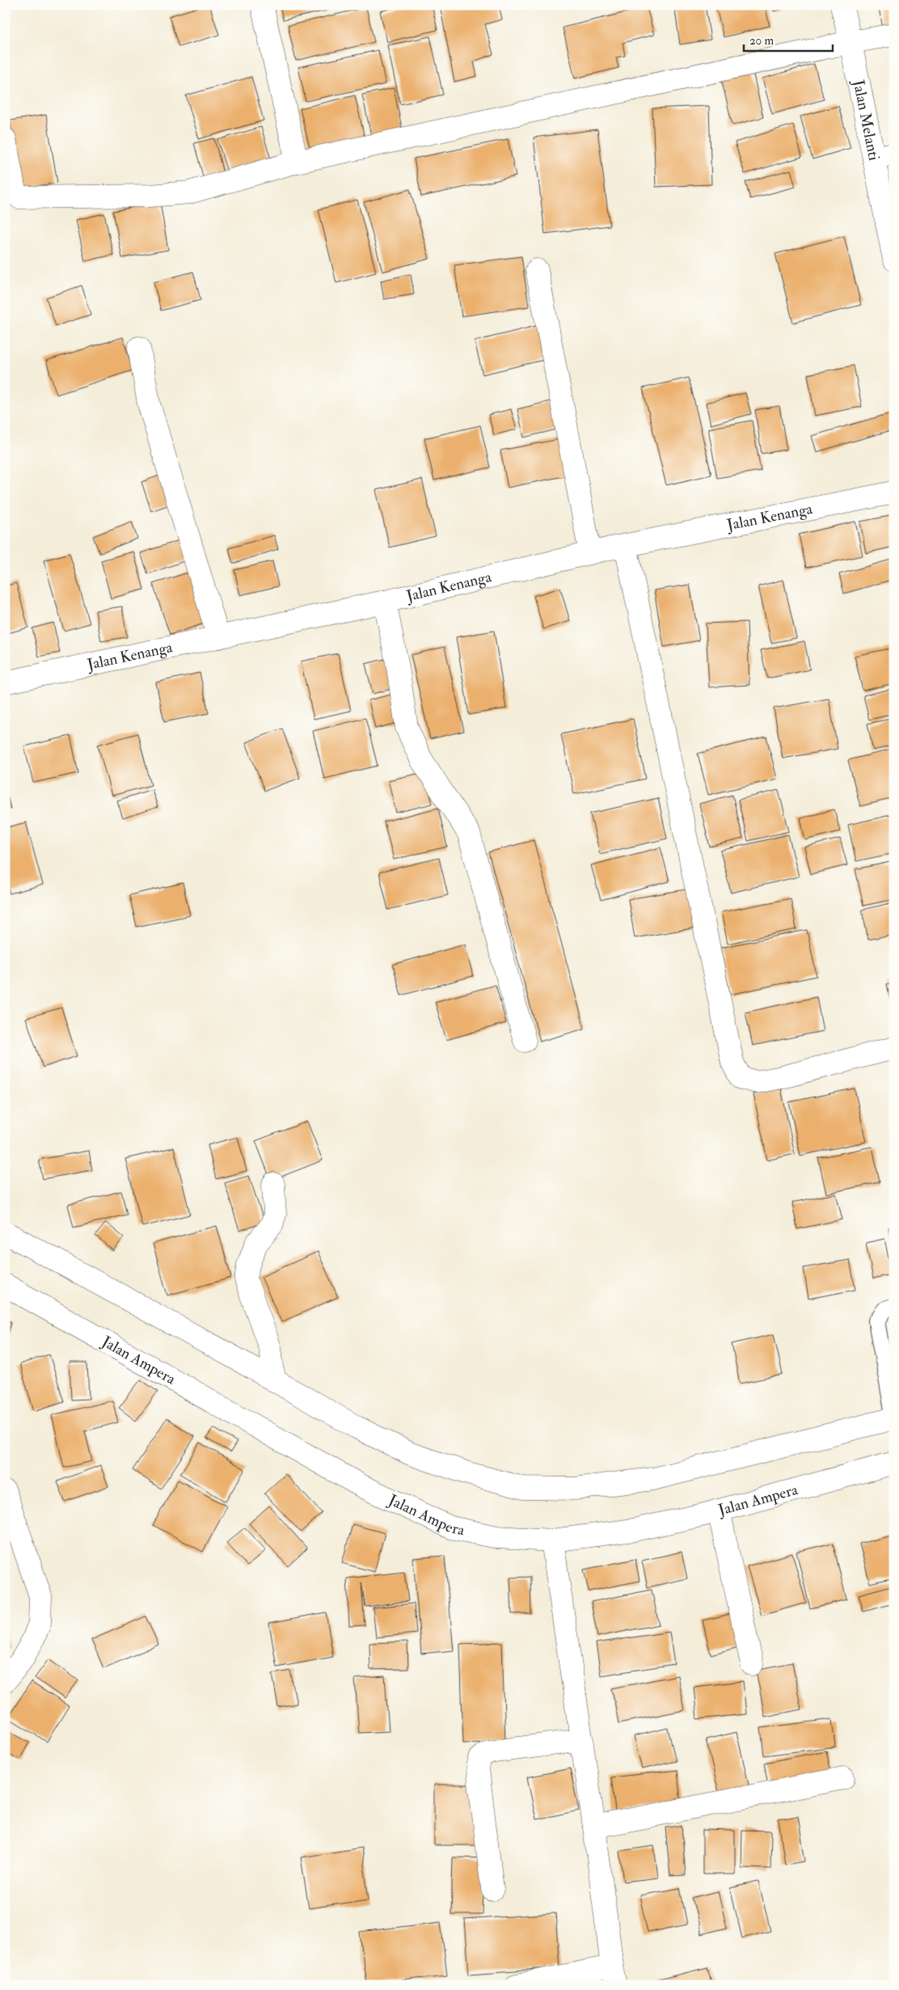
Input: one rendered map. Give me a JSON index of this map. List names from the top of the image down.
{
  "streets": {
    "street": ["Jalan Melanti", "Jalan Kenanga", "Jalan Ampera"]
  },
  "scale_bar": "20 m"
}
